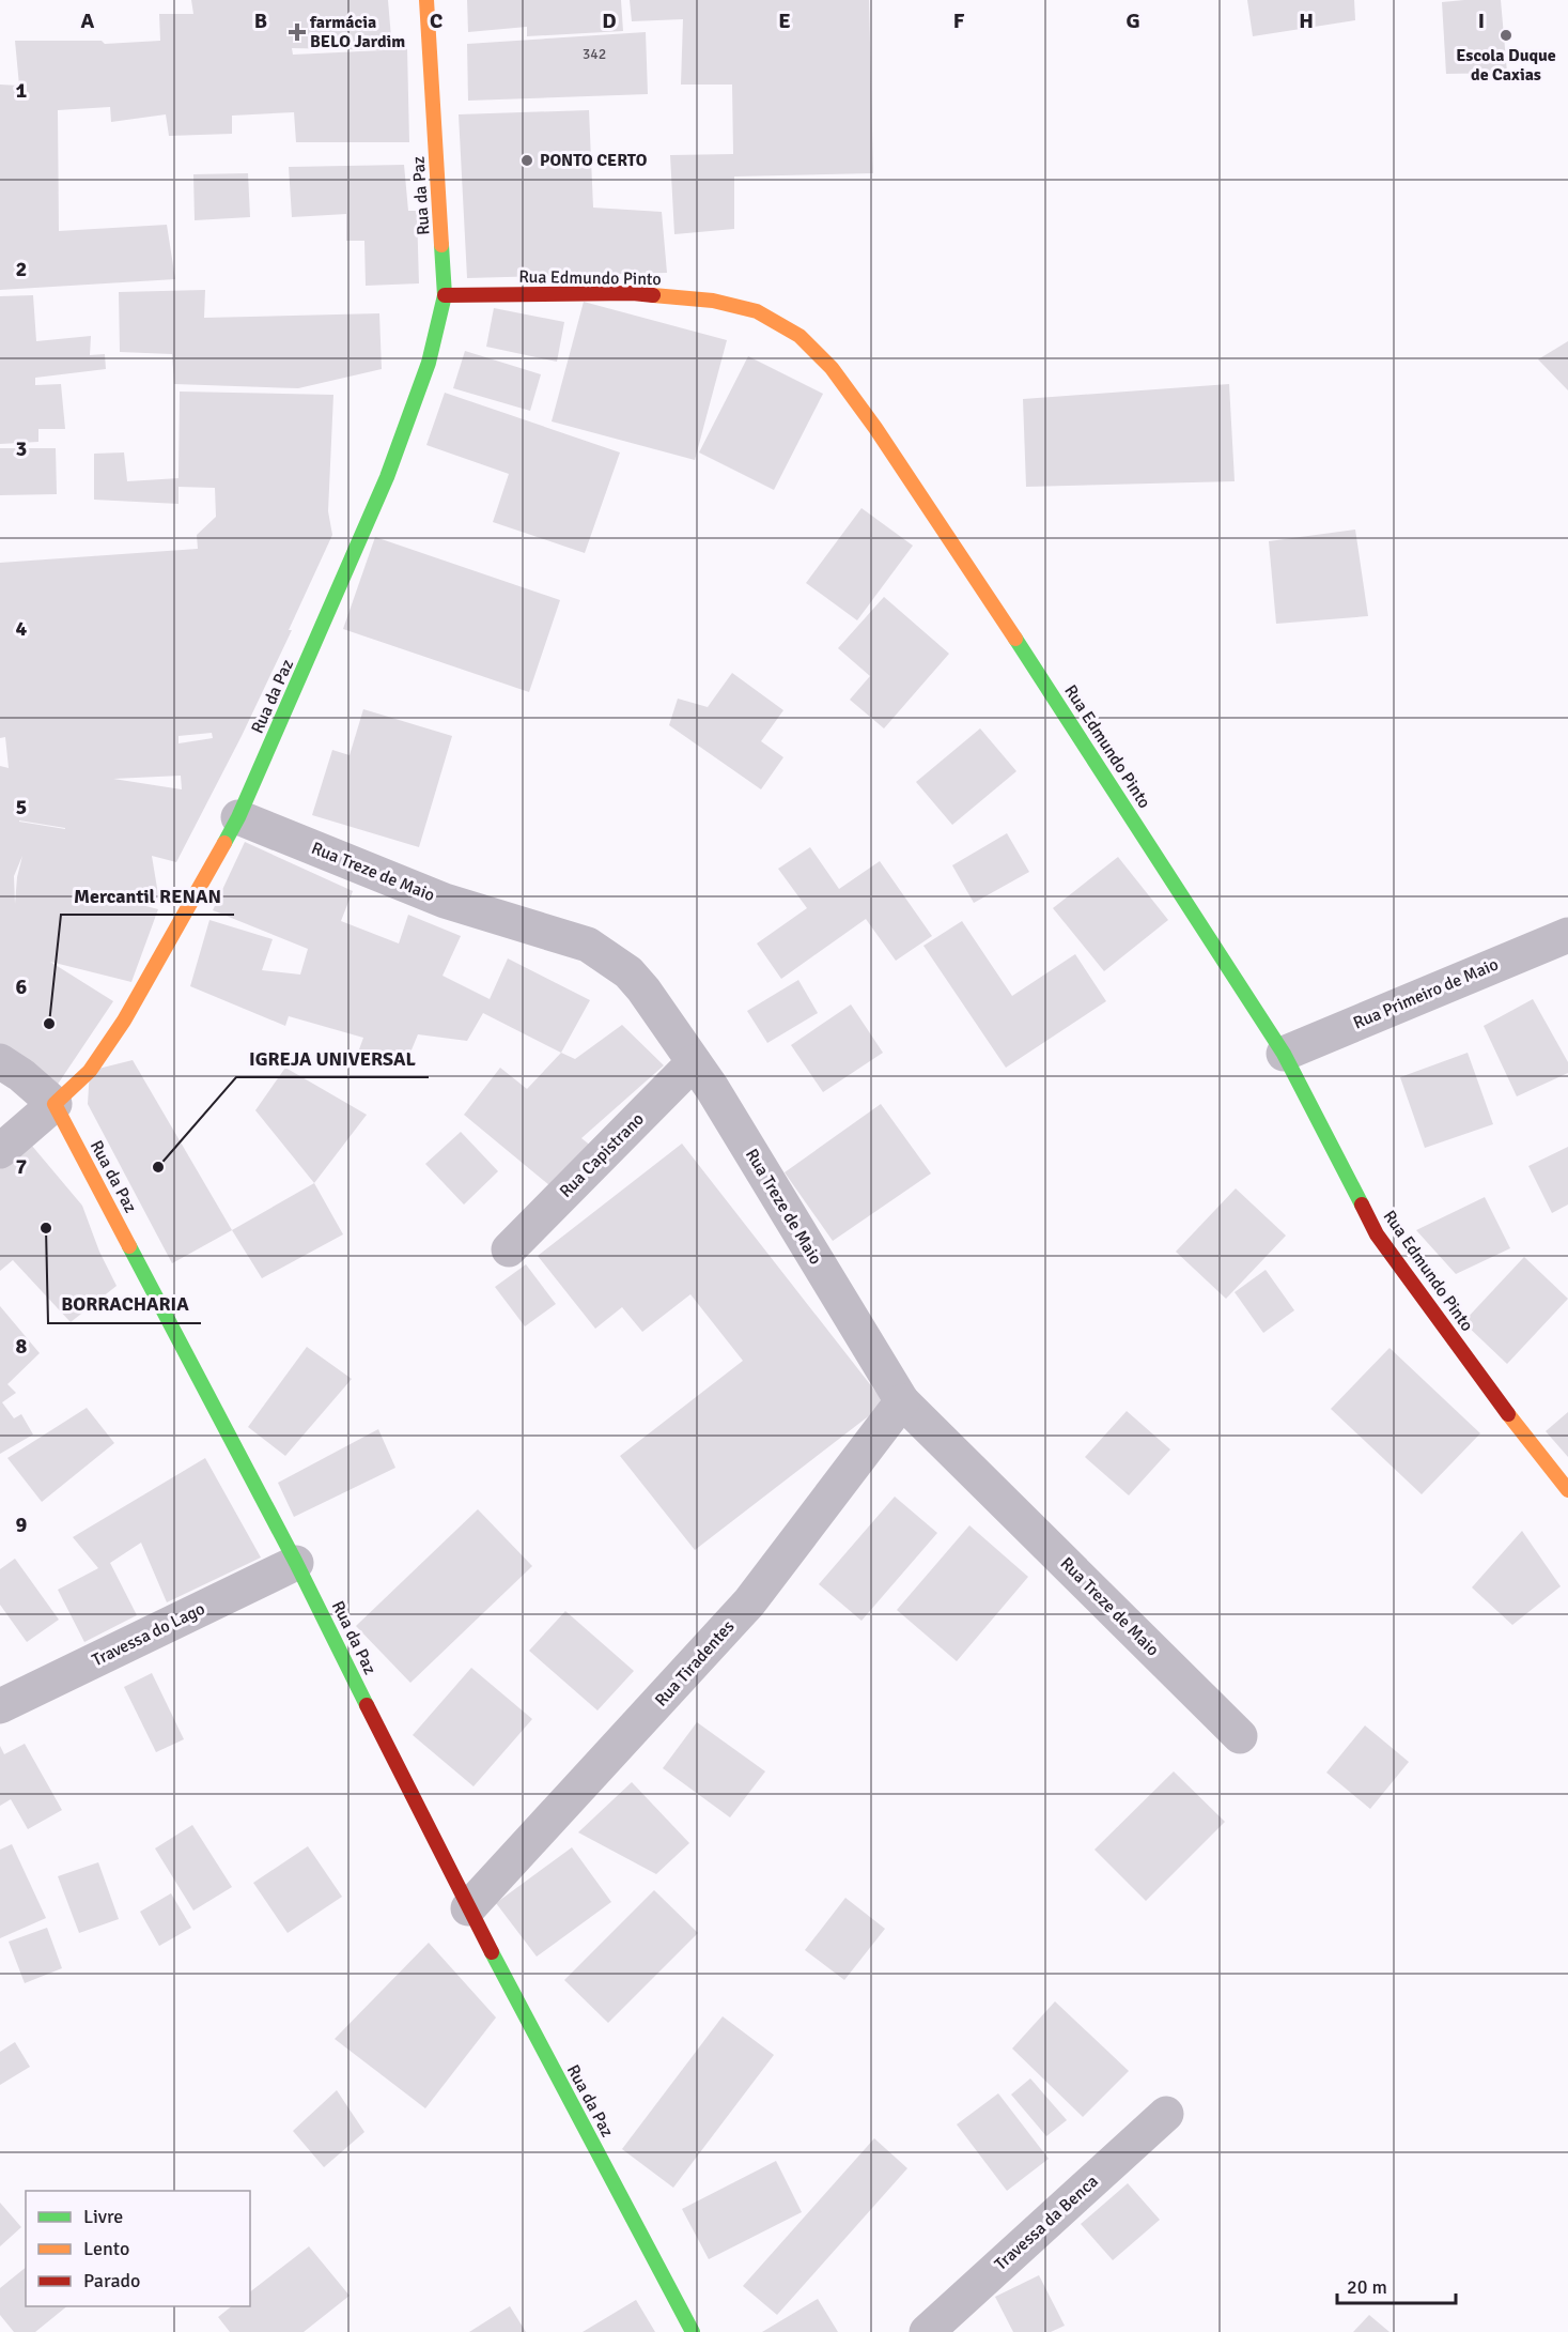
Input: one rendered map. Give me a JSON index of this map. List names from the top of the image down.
{
  "streets": {
    "street": [
      "Rua da Paz",
      "Rua Edmundo Pinto",
      "Rua Treze de Maio",
      "Rua Primeiro de Maio",
      "Rua Capistrano",
      "Travessa do Lago",
      "Rua Tiradentes",
      "Travessa da Benca"
    ]
  },
  "crossings": [
    ["Rua da Paz", "Rua Edmundo Pinto"],
    ["Rua da Paz", "Rua Treze de Maio"],
    ["Rua da Paz", "Travessa do Lago"],
    ["Rua da Paz", "Rua Tiradentes"],
    ["Rua Edmundo Pinto", "Rua Primeiro de Maio"],
    ["Rua Treze de Maio", "Rua Capistrano"],
    ["Rua Treze de Maio", "Rua Tiradentes"]
  ],
  "places": {
    "health": ["farmácia BELO Jardim"],
    "other": [
      "Escola Duque de Caxias",
      "PONTO CERTO",
      "Mercantil RENAN",
      "IGREJA UNIVERSAL",
      "BORRACHARIA"
    ]
  },
  "house_numbers": ["342"],
  "legend": ["Livre", "Lento", "Parado"],
  "scale_bar": "20 m",
  "grid": {
    "columns": [
      "A",
      "B",
      "C",
      "D",
      "E",
      "F",
      "G",
      "H",
      "I"
    ],
    "rows": [
      "1",
      "2",
      "3",
      "4",
      "5",
      "6",
      "7",
      "8",
      "9"
    ]
  }
}
